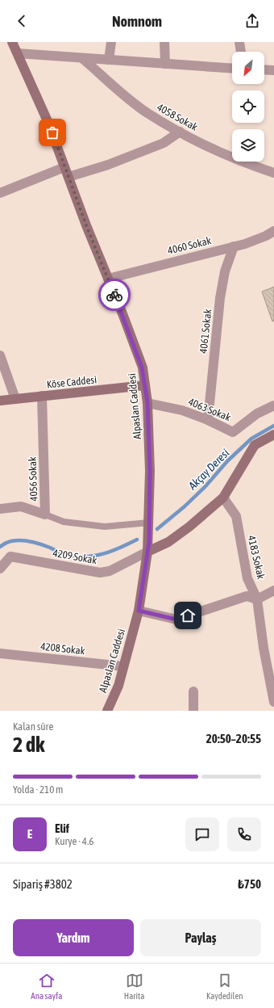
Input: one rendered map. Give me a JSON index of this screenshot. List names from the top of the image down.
{
  "streets": {
    "street": [
      "4058 Sokak",
      "4060 Sokak",
      "4061 Sokak",
      "Köse Caddesi",
      "Alpaslan Caddesi",
      "4063 Sokak",
      "4056 Sokak",
      "4209 Sokak",
      "4183 Sokak",
      "4208 Sokak"
    ]
  },
  "crossings": [
    ["4060 Sokak", "4061 Sokak"],
    ["4060 Sokak", "Alpaslan Caddesi"],
    ["4061 Sokak", "4063 Sokak"],
    ["Köse Caddesi", "Alpaslan Caddesi"],
    ["Köse Caddesi", "4056 Sokak"],
    ["Alpaslan Caddesi", "4063 Sokak"],
    ["Alpaslan Caddesi", "4209 Sokak"],
    ["Alpaslan Caddesi", "4208 Sokak"]
  ],
  "water": ["Akçay Deresi"],
  "north": "bottom left",
  "page": {
    "header": "Nomnom",
    "heading": ["2 dk", "Kalan süre", "20:50–20:55"],
    "panel": [
      "Elif",
      "Kurye · 4.6",
      "Sipariş #3802",
      "₺750"
    ],
    "bar": "Yolda · 210 m",
    "round": "E",
    "buttons": ["Yardım", "Paylaş"],
    "tabs": ["Ana sayfa", "Harita", "Kaydedilen"]
  }
}
